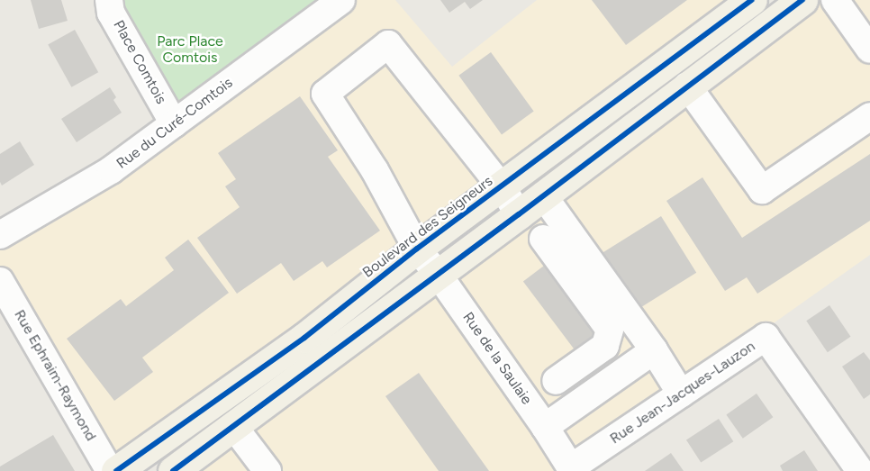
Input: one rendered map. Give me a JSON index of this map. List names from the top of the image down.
{
  "streets": {
    "main road": ["Boulevard des Seigneurs"],
    "street": [
      "Place Comtois",
      "Rue du Curé-Comtois",
      "Rue de la Saulaie",
      "Rue Ephraim-Raymond",
      "Rue Jean-Jacques-Lauzon"
    ]
  },
  "crossings": [
    ["Place Comtois", "Rue du Curé-Comtois"],
    ["Boulevard des Seigneurs", "Rue de la Saulaie"],
    ["Rue de la Saulaie", "Rue Jean-Jacques-Lauzon"]
  ],
  "parks": ["Parc Place Comtois"]
}
